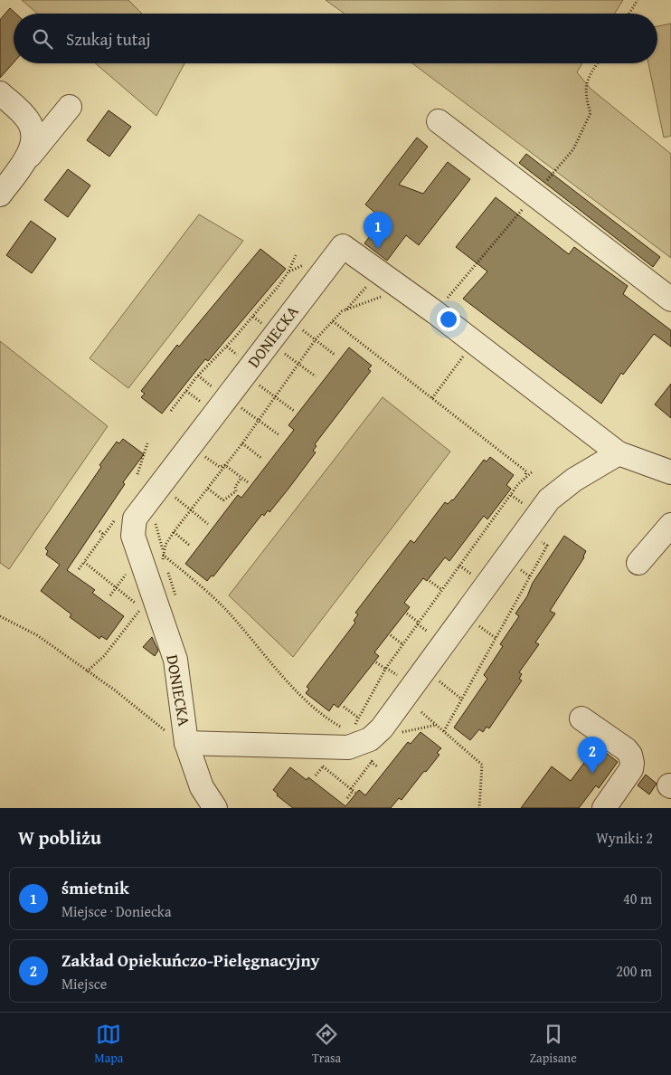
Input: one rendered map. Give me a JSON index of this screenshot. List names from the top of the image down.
{
  "streets": {
    "street": ["DONIECKA"]
  },
  "page": {
    "search": "Szukaj tutaj",
    "pins": ["1", "2"],
    "heading": ["W pobliżu", "Wyniki: 2"],
    "list": [
      {
        "mark": "1",
        "name": "śmietnik",
        "note": "Miejsce · Doniecka",
        "value": "40 m"
      },
      {
        "mark": "2",
        "name": "Zakład Opiekuńczo-Pielęgnacyjny",
        "note": "Miejsce",
        "value": "200 m"
      }
    ],
    "nav": ["Mapa", "Trasa", "Zapisane"]
  }
}
